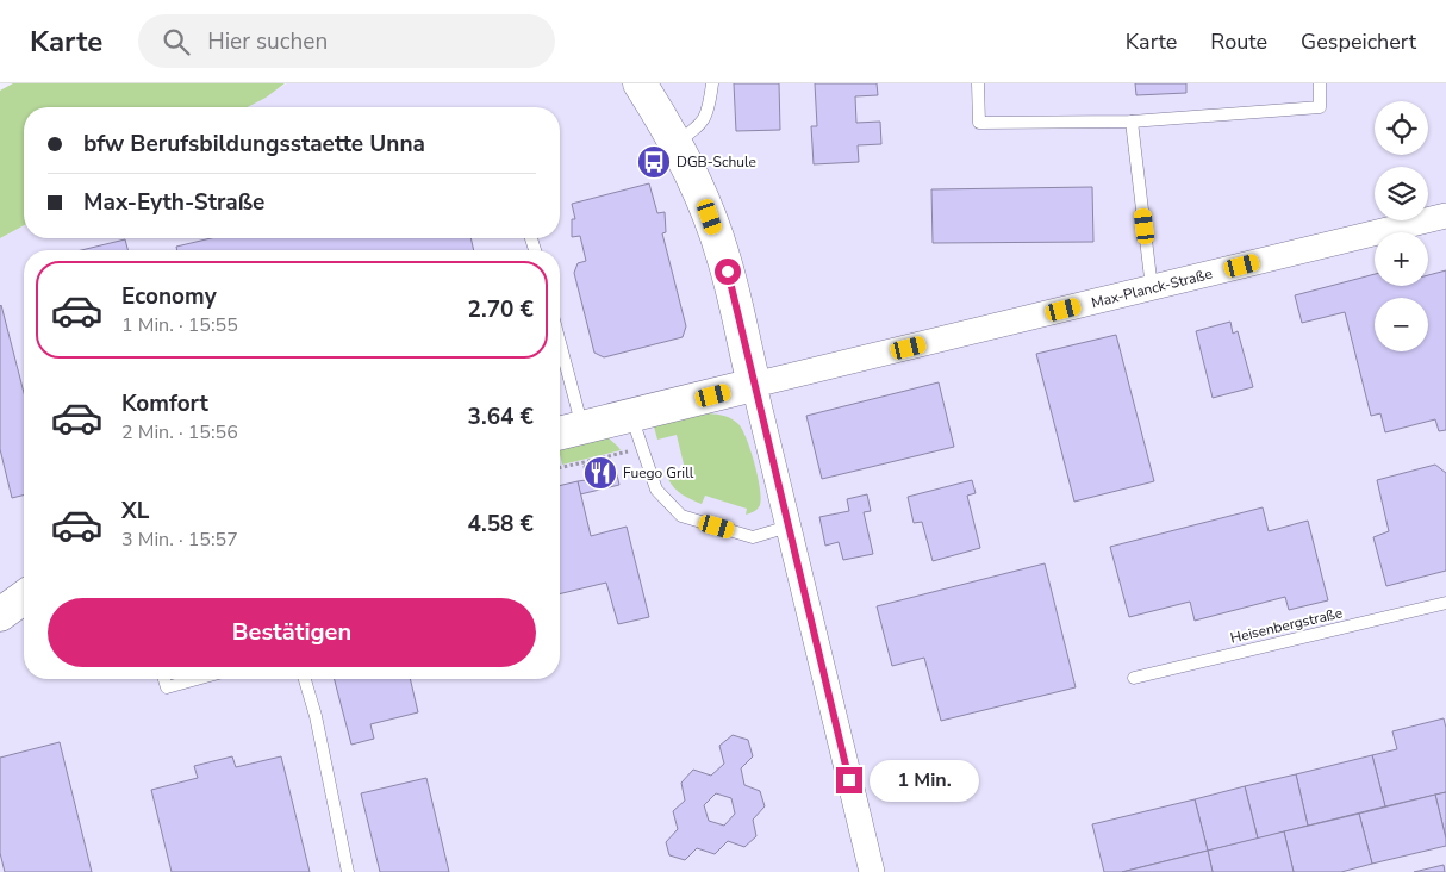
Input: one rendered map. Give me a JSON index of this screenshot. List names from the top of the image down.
{
  "streets": {
    "main road": ["Max-Planck-Straße"],
    "lane": ["Heisenbergstraße"]
  },
  "places": {
    "bus stop": ["DGB-Schule"],
    "restaurant": ["Fuego Grill"]
  },
  "page": {
    "header": "Karte",
    "search": "Hier suchen",
    "nav": ["Karte", "Route", "Gespeichert"],
    "map_buttons": ["+", "−"],
    "banner": ["bfw Berufsbildungsstaette Unna", "Max-Eyth-Straße"],
    "list": [
      {
        "name": "Economy",
        "note": "1 Min. · 15:55",
        "value": "2.70 €"
      },
      {
        "name": "Komfort",
        "note": "2 Min. · 15:56",
        "value": "3.64 €"
      },
      {
        "name": "XL",
        "note": "3 Min. · 15:57",
        "value": "4.58 €"
      }
    ],
    "buttons": "Bestätigen",
    "bubble": "1 Min."
  }
}
